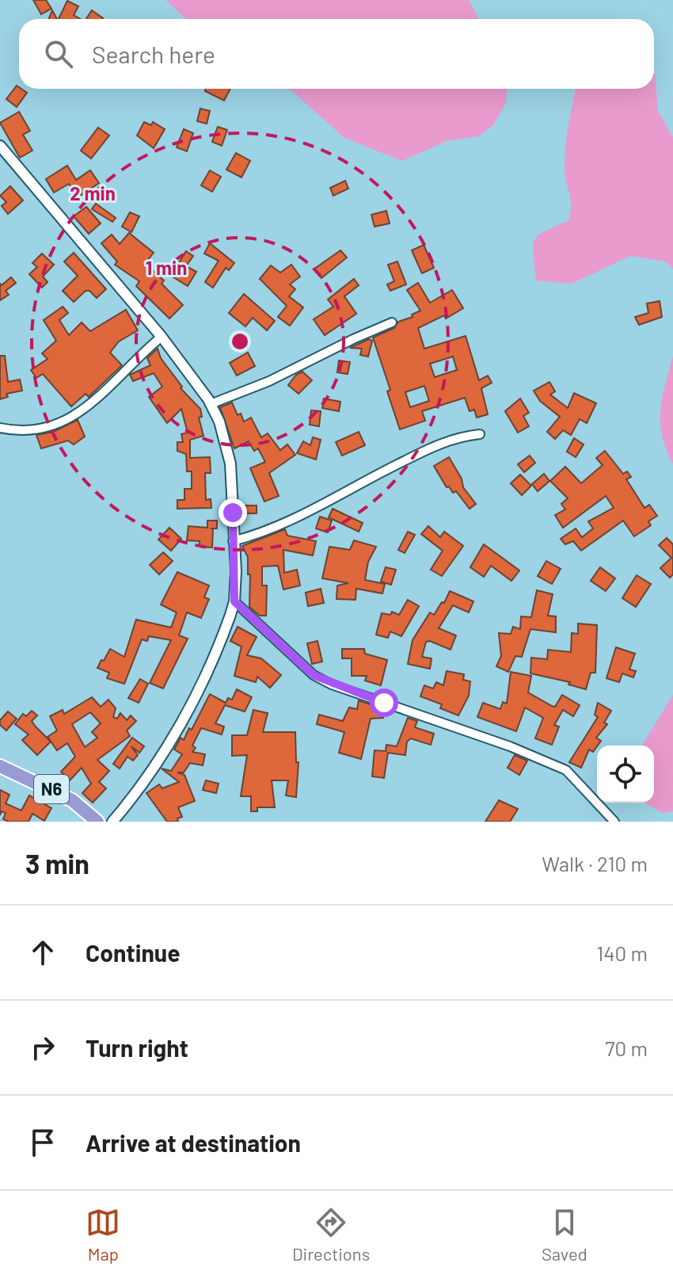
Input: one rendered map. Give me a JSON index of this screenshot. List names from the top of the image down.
{
  "streets": {
    "highway": ["N6"]
  },
  "page": {
    "search": "Search here",
    "heading": ["3 min", "Walk · 210 m"],
    "list": [
      ["Continue", "140 m"],
      ["Turn right", "70 m"],
      "Arrive at destination"
    ],
    "nav": ["Map", "Directions", "Saved"]
  },
  "rings": ["2 min", "1 min"]
}
